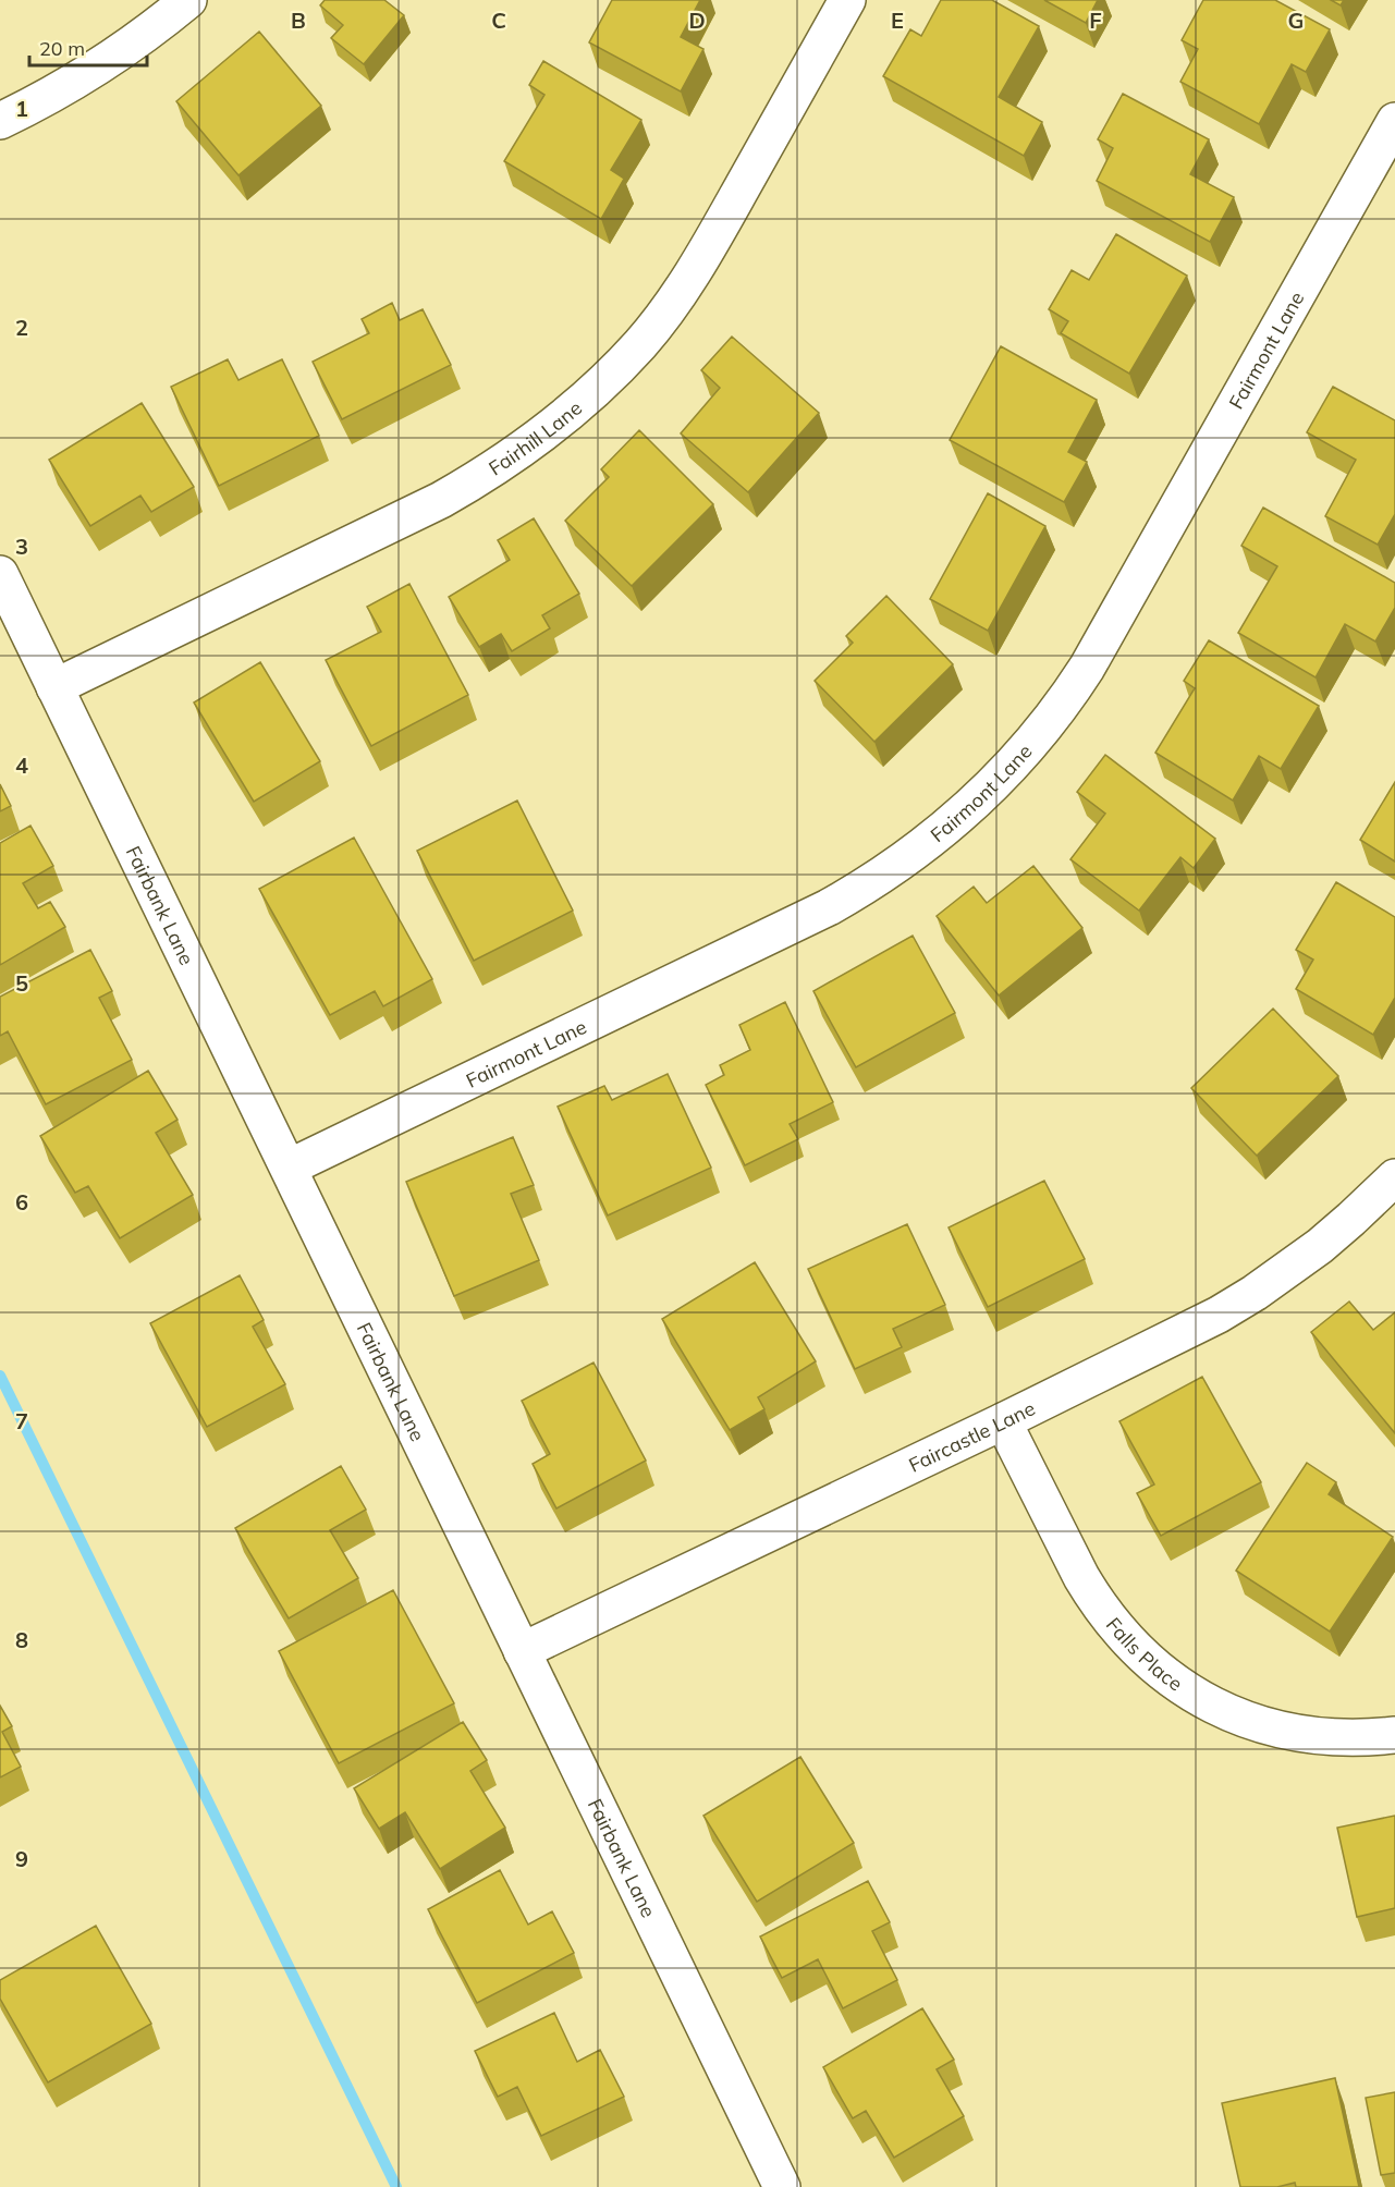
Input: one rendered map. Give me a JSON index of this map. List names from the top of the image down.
{
  "streets": {
    "street": [
      "Fairmont Lane",
      "Fairhill Lane",
      "Fairbank Lane",
      "Faircastle Lane",
      "Falls Place"
    ]
  },
  "crossings": [
    ["Fairmont Lane", "Fairbank Lane"],
    ["Fairhill Lane", "Fairbank Lane"],
    ["Fairbank Lane", "Faircastle Lane"],
    ["Faircastle Lane", "Falls Place"]
  ],
  "scale_bar": "20 m",
  "grid": {
    "columns": [
      "B",
      "C",
      "D",
      "E",
      "F",
      "G"
    ],
    "rows": [
      "1",
      "2",
      "3",
      "4",
      "5",
      "6",
      "7",
      "8",
      "9"
    ]
  }
}
